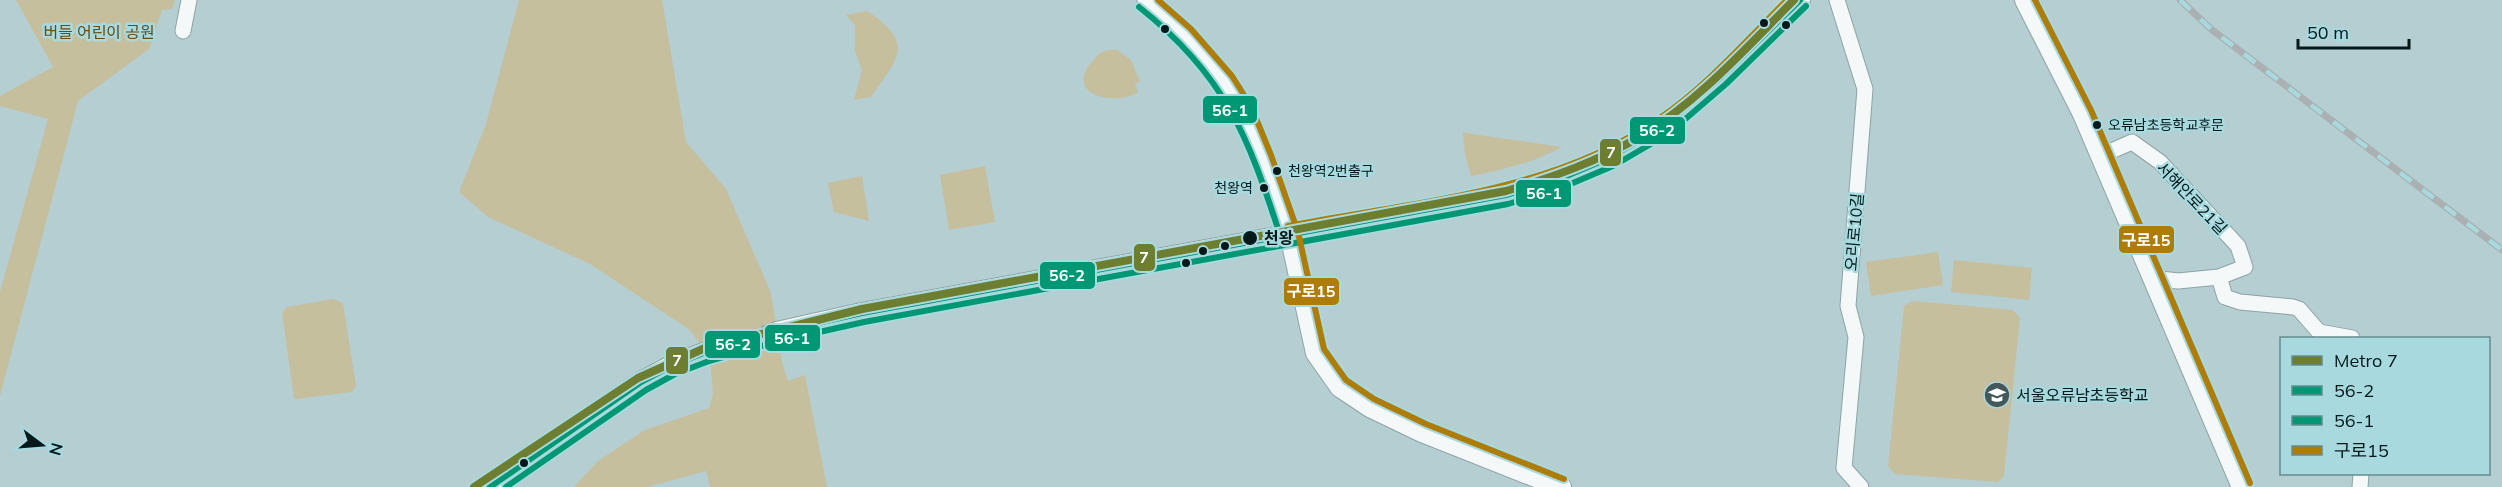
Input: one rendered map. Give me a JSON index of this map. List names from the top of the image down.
{
  "streets": {
    "street": ["서해안로21길", "오리로10길"]
  },
  "parks": ["버들 어린이 공원"],
  "places": {
    "other": [
      "오류남초등학교후문",
      "천왕역2번출구",
      "천왕역",
      "천왕"
    ],
    "school or university": ["서울오류남초등학교"]
  },
  "lines": [
    "metro line 7",
    "transit line 56-2",
    "transit line 구로15",
    "transit line 56-1"
  ],
  "legend": [
    "Metro 7",
    "56-2",
    "56-1",
    "구로15"
  ],
  "scale_bar": "50 m",
  "north": "right"
}
